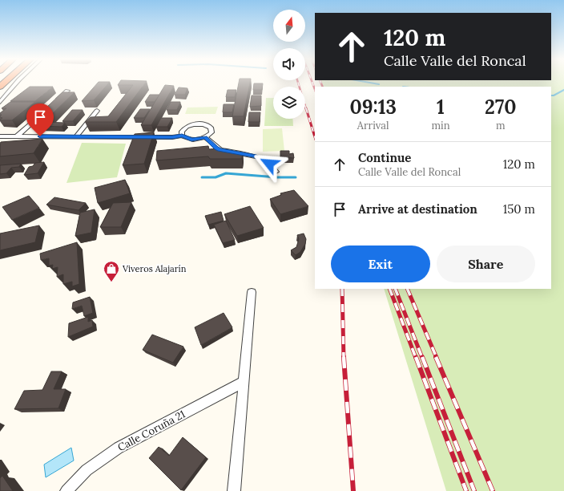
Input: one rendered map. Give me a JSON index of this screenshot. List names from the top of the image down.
{
  "streets": {
    "street": ["Calle Coruña 21"]
  },
  "places": {
    "shop": ["Viveros Alajarín"]
  },
  "north": "top",
  "page": {
    "turn": ["120 m", "Calle Valle del Roncal"],
    "eta": [
      "09:13",
      "Arrival",
      "1",
      "min",
      "270",
      "m"
    ],
    "list": [
      {
        "name": "Continue",
        "note": "Calle Valle del Roncal",
        "value": "120 m"
      },
      {
        "name": "Arrive at destination",
        "value": "150 m"
      }
    ],
    "buttons": ["Exit", "Share"]
  }
}
